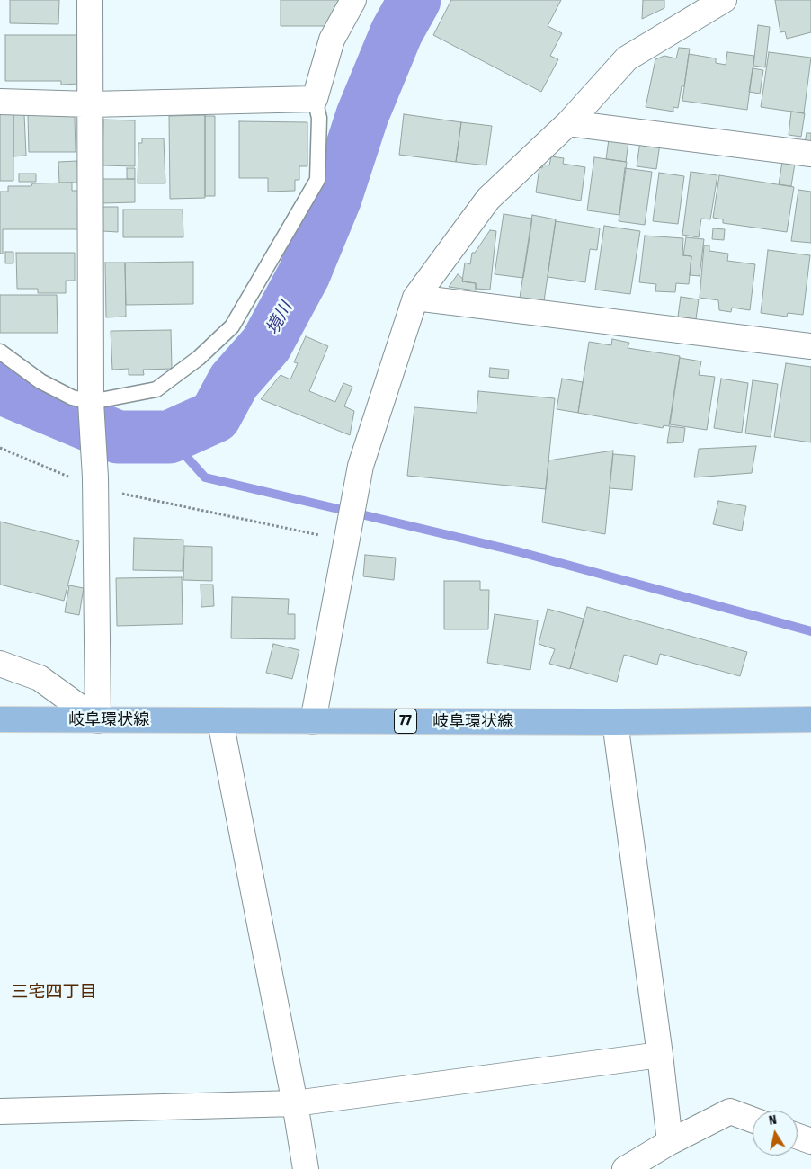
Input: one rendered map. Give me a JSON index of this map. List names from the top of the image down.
{
  "streets": {
    "main road": ["岐阜環状線", "77"]
  },
  "districts": ["三宅四丁目"],
  "water": ["境川"],
  "north": "top"
}
